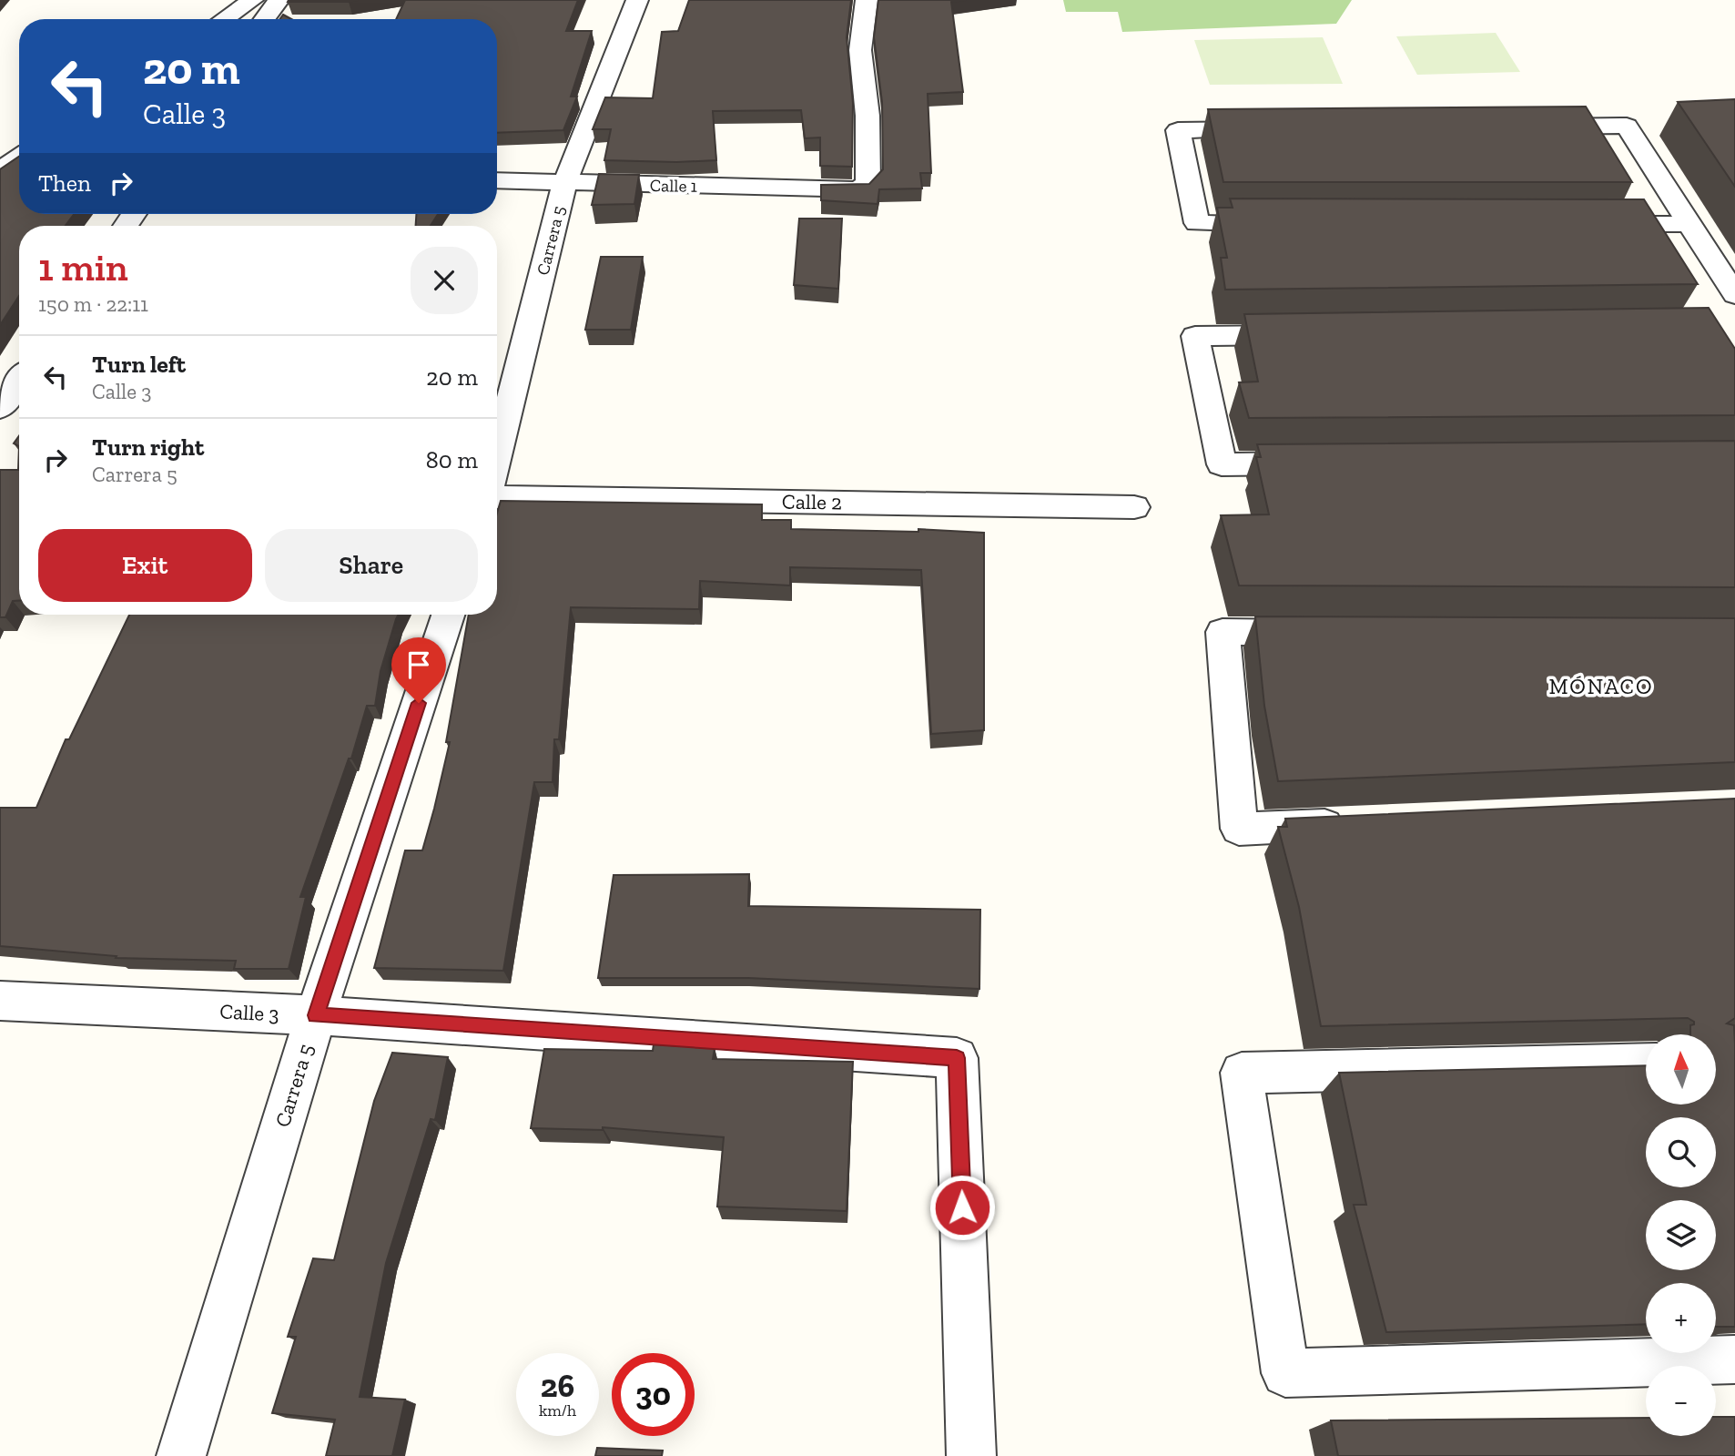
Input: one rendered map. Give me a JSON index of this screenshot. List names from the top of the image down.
{
  "streets": {
    "street": [
      "Calle 1",
      "Carrera 5",
      "Calle 2",
      "Calle 3"
    ]
  },
  "crossings": [
    ["Calle 1", "Carrera 5"],
    ["Carrera 5", "Calle 3"]
  ],
  "districts": ["MÓNACO"],
  "north": "top",
  "page": {
    "turn": ["20 m", "Calle 3"],
    "then": "Then",
    "heading": ["1 min", "150 m · 22:11"],
    "list": [
      {
        "name": "Turn left",
        "note": "Calle 3",
        "value": "20 m"
      },
      {
        "name": "Turn right",
        "note": "Carrera 5",
        "value": "80 m"
      }
    ],
    "buttons": ["Exit", "Share"],
    "map_buttons": ["+", "−"],
    "speed": "26 km/h",
    "limit": "30"
  }
}
